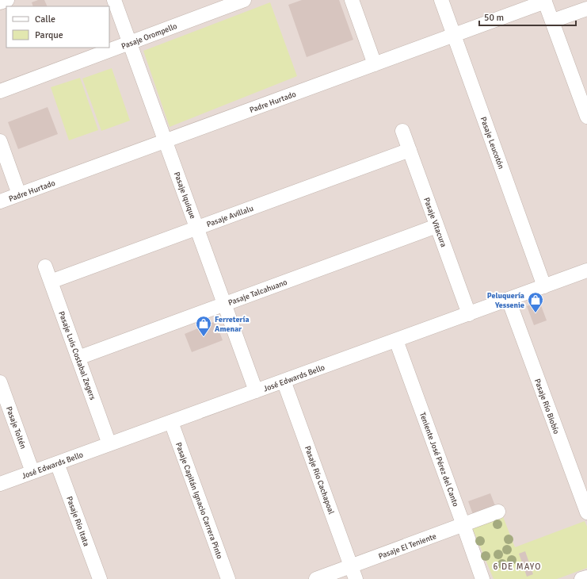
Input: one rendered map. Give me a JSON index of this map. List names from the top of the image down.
{
  "streets": {
    "street": [
      "Pasaje Orompello",
      "Padre Hurtado",
      "Pasaje Leucotón",
      "Pasaje Iquique",
      "Pasaje Avillalu",
      "Pasaje Vitacura",
      "Pasaje Talcahuano",
      "Pasaje Luis Costabal Zegers",
      "José Edwards Bello",
      "Pasaje Río Biobío",
      "Pasaje Toltén",
      "Teniente José Pérez del Canto",
      "Pasaje Río Cachapoal",
      "Pasaje Capitán Ignacio Carrera Pinto",
      "Pasaje Río Itata",
      "Pasaje El Teniente"
    ]
  },
  "crossings": [
    ["Pasaje Orompello", "Pasaje Iquique"],
    ["Padre Hurtado", "Pasaje Leucotón"],
    ["Padre Hurtado", "Pasaje Iquique"],
    ["Pasaje Leucotón", "José Edwards Bello"],
    ["Pasaje Iquique", "Pasaje Avillalu"],
    ["Pasaje Iquique", "Pasaje Talcahuano"],
    ["Pasaje Iquique", "José Edwards Bello"],
    ["Pasaje Avillalu", "Pasaje Vitacura"],
    ["Pasaje Avillalu", "Pasaje Luis Costabal Zegers"],
    ["Pasaje Vitacura", "Pasaje Talcahuano"],
    ["Pasaje Vitacura", "José Edwards Bello"],
    ["Pasaje Talcahuano", "Pasaje Luis Costabal Zegers"],
    ["Pasaje Luis Costabal Zegers", "José Edwards Bello"],
    ["José Edwards Bello", "Pasaje Río Biobío"],
    ["José Edwards Bello", "Pasaje Toltén"],
    ["José Edwards Bello", "Teniente José Pérez del Canto"],
    ["José Edwards Bello", "Pasaje Río Cachapoal"],
    ["José Edwards Bello", "Pasaje Capitán Ignacio Carrera Pinto"],
    ["José Edwards Bello", "Pasaje Río Itata"],
    ["Teniente José Pérez del Canto", "Pasaje El Teniente"],
    ["Pasaje Río Cachapoal", "Pasaje El Teniente"]
  ],
  "districts": ["6 DE MAYO"],
  "places": {
    "shop": ["Peluquería Yessenie", "Ferretería Amenar"]
  },
  "legend": ["Calle", "Parque"],
  "scale_bar": "50 m"
}
